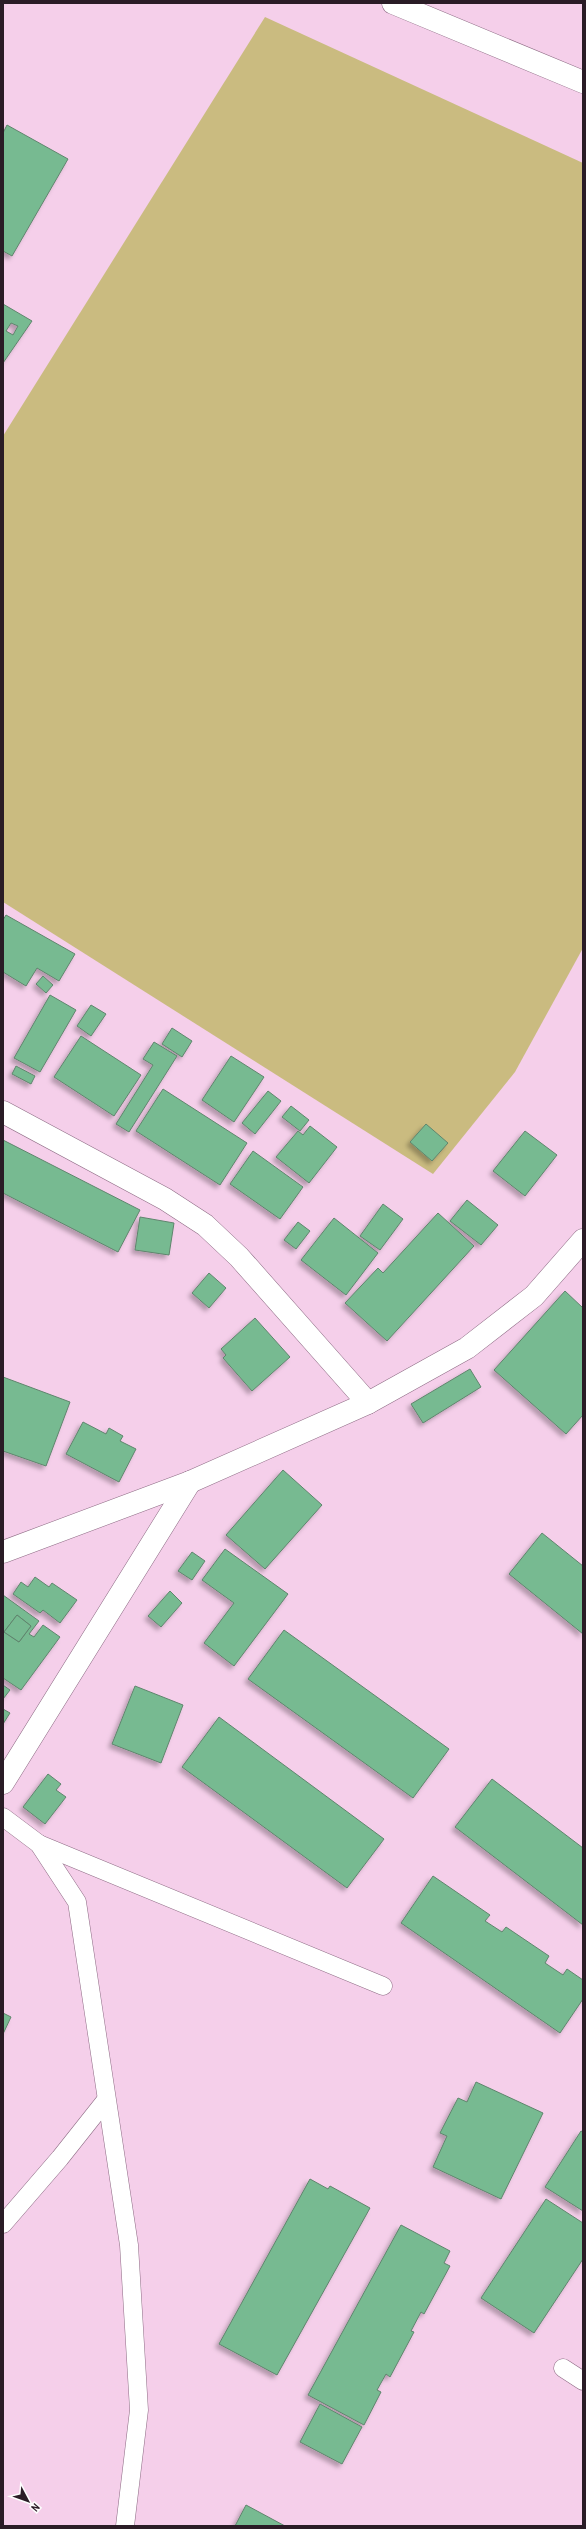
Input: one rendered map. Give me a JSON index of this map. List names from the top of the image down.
{
  "north": "bottom right"
}
